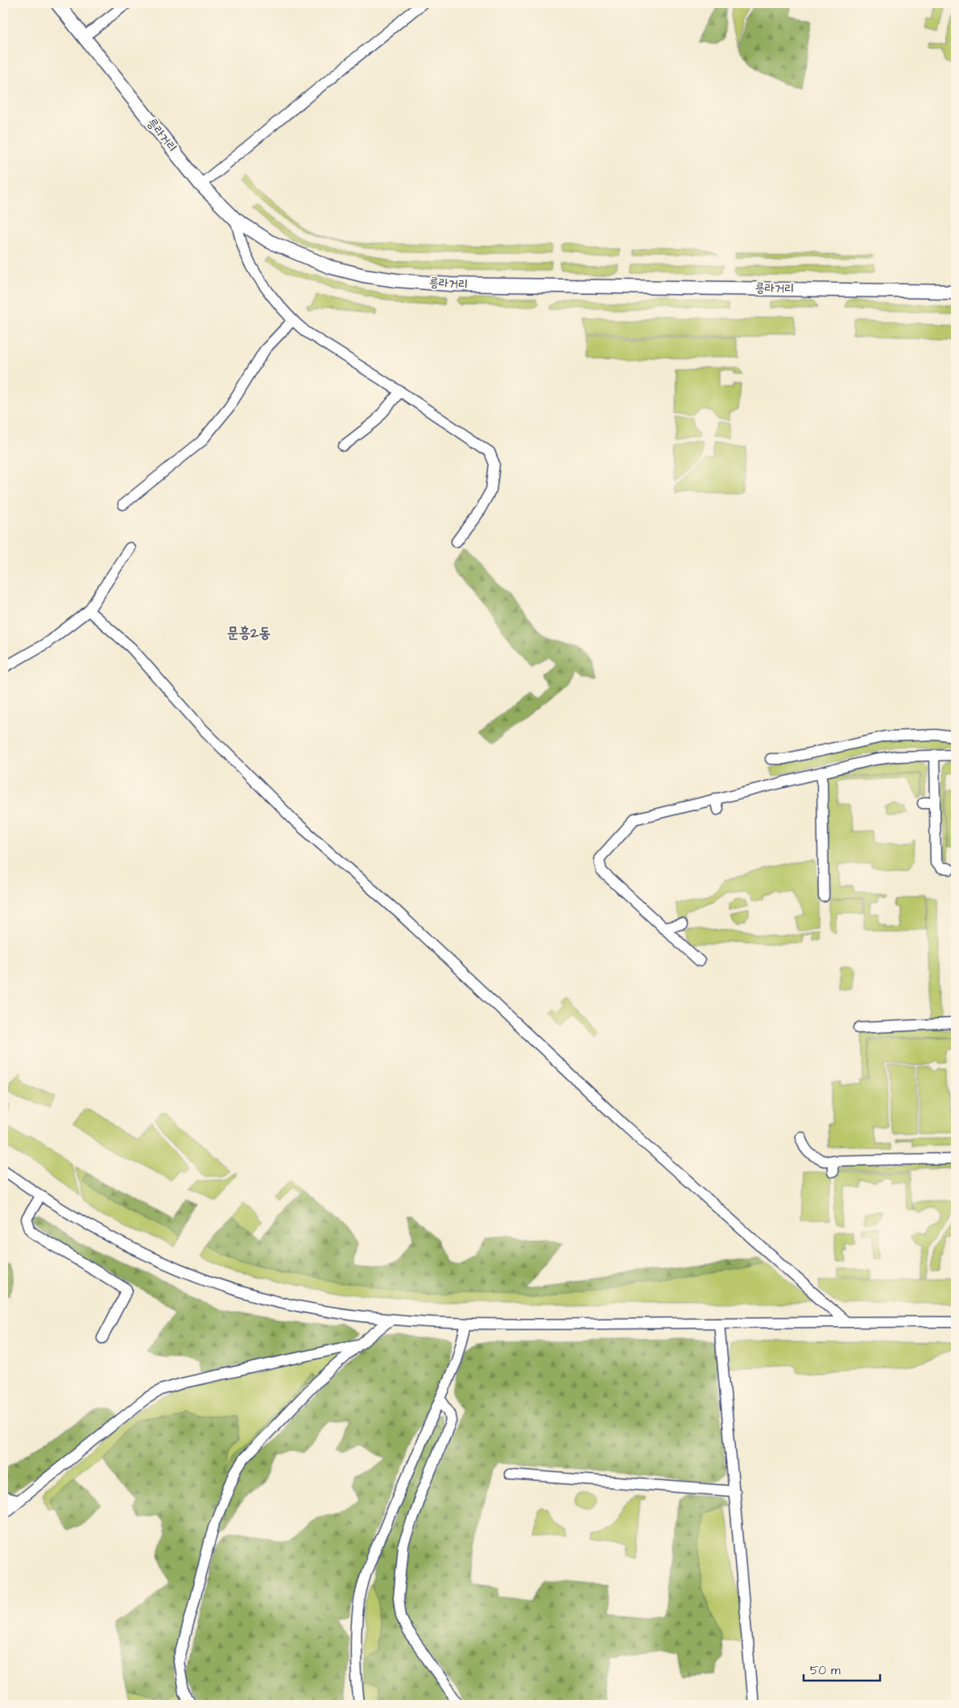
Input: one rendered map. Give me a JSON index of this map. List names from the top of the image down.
{
  "streets": {
    "main road": ["릉라거리"]
  },
  "districts": ["문흥2동"],
  "scale_bar": "50 m"
}
